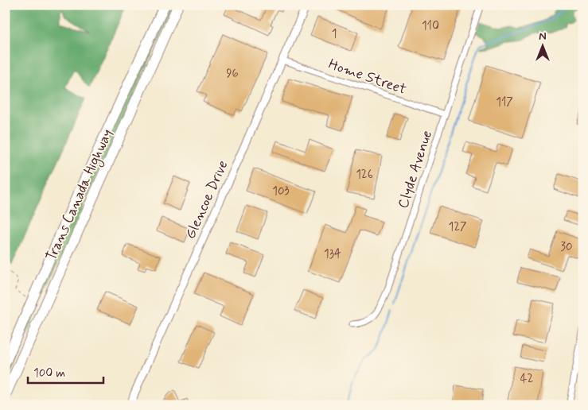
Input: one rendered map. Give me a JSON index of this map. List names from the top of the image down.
{
  "streets": {
    "highway": ["Trans Canada Highway"],
    "street": ["Home Street", "Clyde Avenue", "Glencoe Drive"]
  },
  "crossings": [
    ["Home Street", "Clyde Avenue"],
    ["Home Street", "Glencoe Drive"]
  ],
  "house_numbers": [
    "110",
    "1",
    "96",
    "117",
    "126",
    "103",
    "127",
    "30",
    "134",
    "42"
  ],
  "scale_bar": "100 m",
  "north": "top"
}
